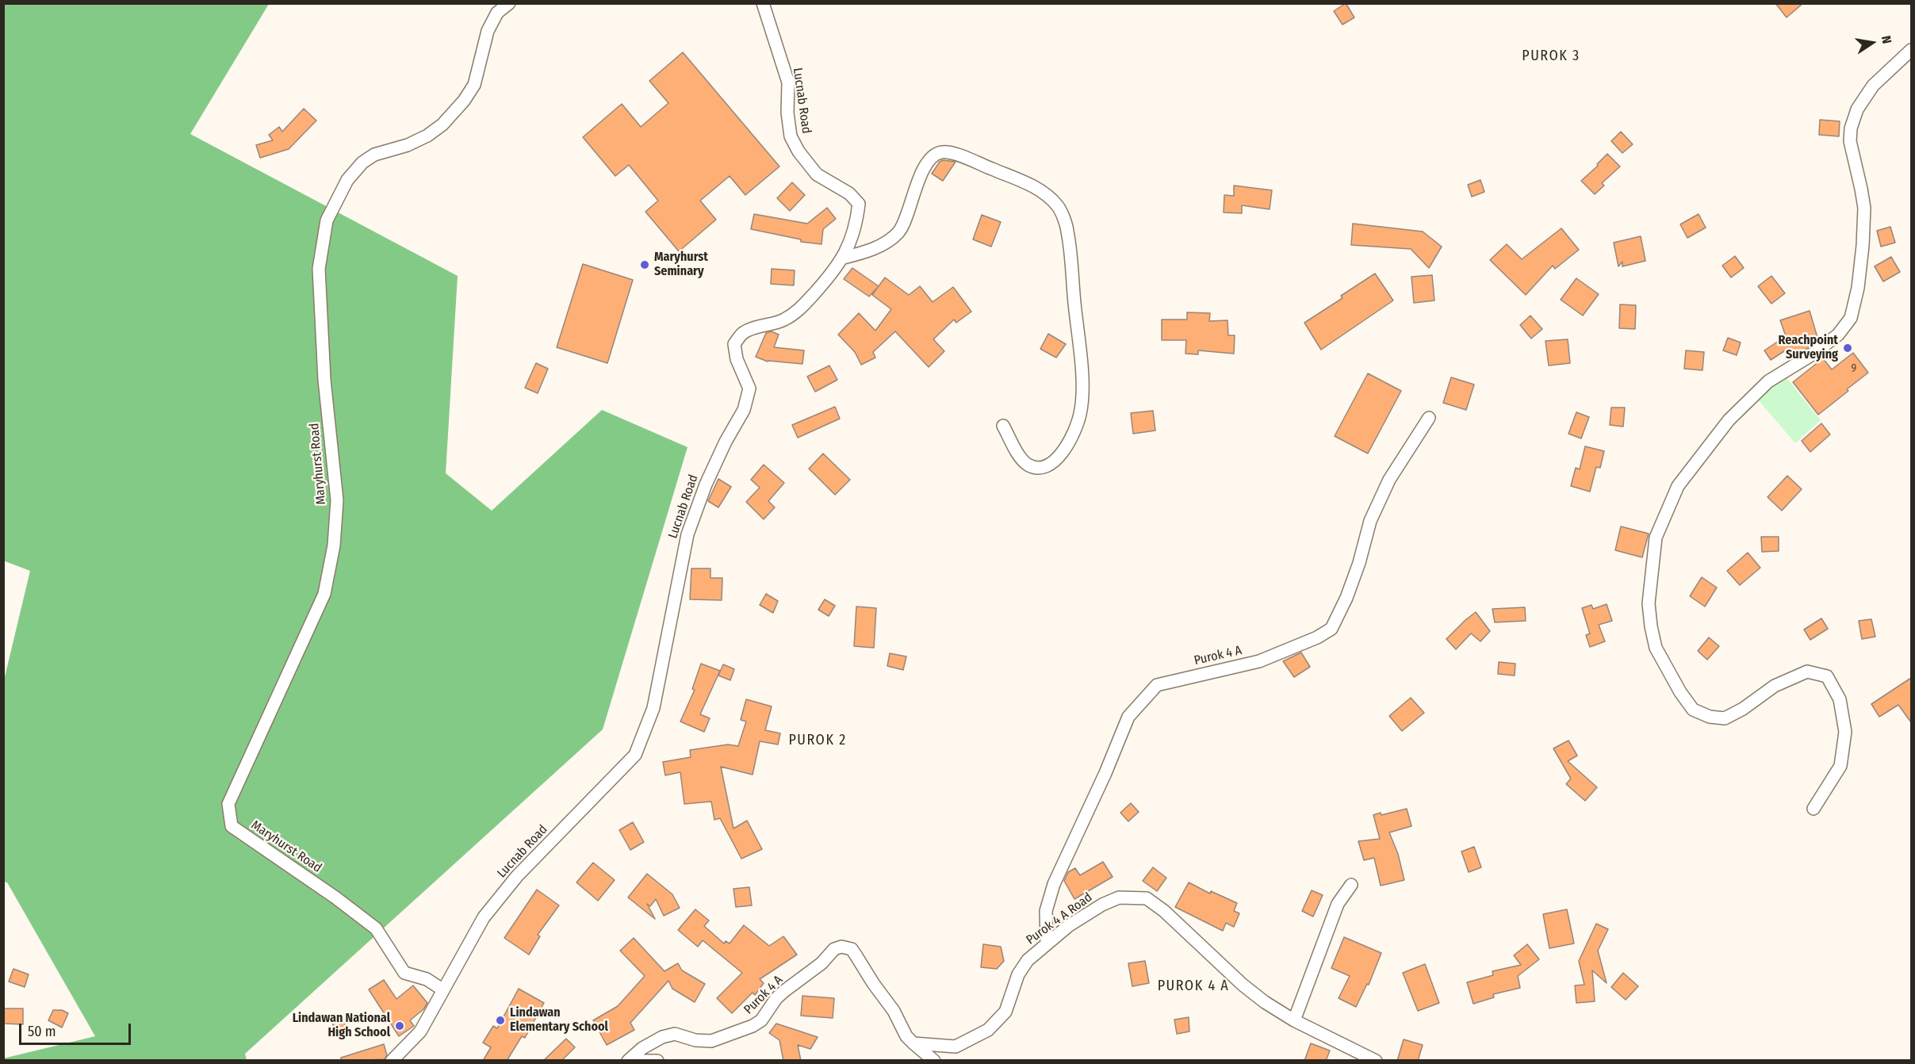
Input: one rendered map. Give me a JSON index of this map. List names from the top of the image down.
{
  "streets": {
    "street": [
      "Lucnab Road",
      "Maryhurst Road",
      "Purok 4 A",
      "Purok 4 A Road"
    ]
  },
  "crossings": [
    ["Lucnab Road", "Maryhurst Road"],
    ["Purok 4 A", "Purok 4 A Road"]
  ],
  "districts": ["PUROK 3", "PUROK 2", "PUROK 4 A"],
  "places": [
    "Maryhurst Seminary",
    "Reachpoint Surveying",
    "Lindawan Elementary School",
    "Lindawan National High School"
  ],
  "house_numbers": ["9"],
  "scale_bar": "50 m",
  "north": "right"
}
